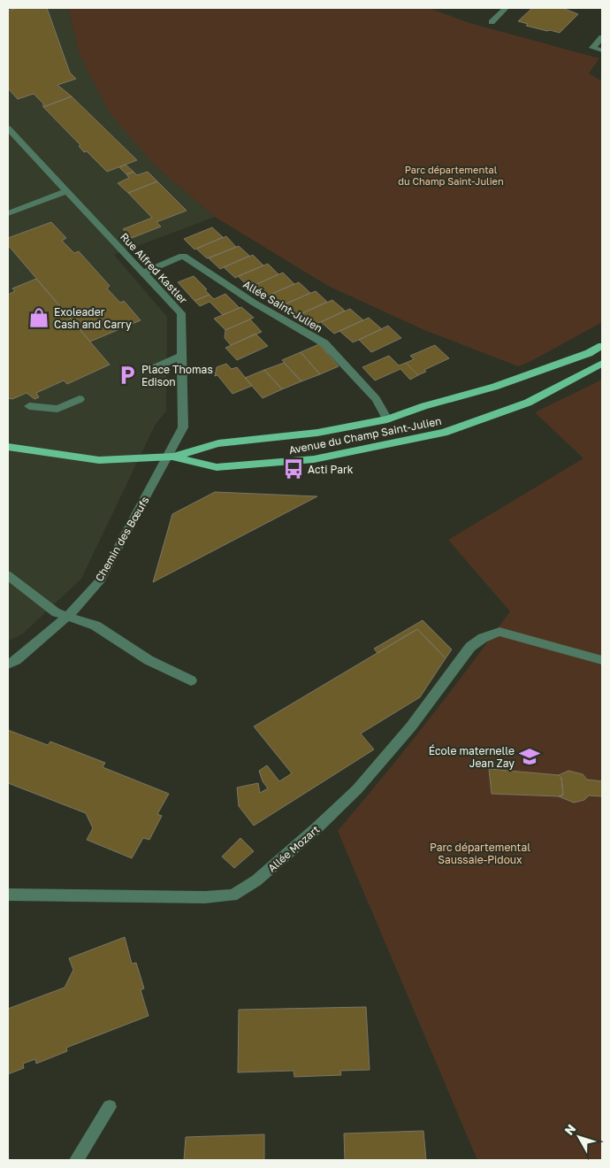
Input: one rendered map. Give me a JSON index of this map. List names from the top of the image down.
{
  "streets": {
    "main road": ["Avenue du Champ Saint-Julien"],
    "street": [
      "Rue Alfred Kastler",
      "Allée Saint-Julien",
      "Chemin des Bœufs",
      "Allée Mozart"
    ]
  },
  "crossings": [
    ["Rue Alfred Kastler", "Allée Saint-Julien"],
    ["Rue Alfred Kastler", "Avenue du Champ Saint-Julien"],
    ["Rue Alfred Kastler", "Chemin des Bœufs"],
    ["Allée Saint-Julien", "Avenue du Champ Saint-Julien"],
    ["Avenue du Champ Saint-Julien", "Chemin des Bœufs"]
  ],
  "parks": ["Parc départemental du Champ Saint-Julien", "Parc départemental Saussaie-Pidoux"],
  "places": {
    "shop": ["Exoleader Cash and Carry"],
    "parking": ["Place Thomas Edison"],
    "bus stop": ["Acti Park"],
    "school or university": ["École maternelle Jean Zay"]
  },
  "north": "top left"
}
